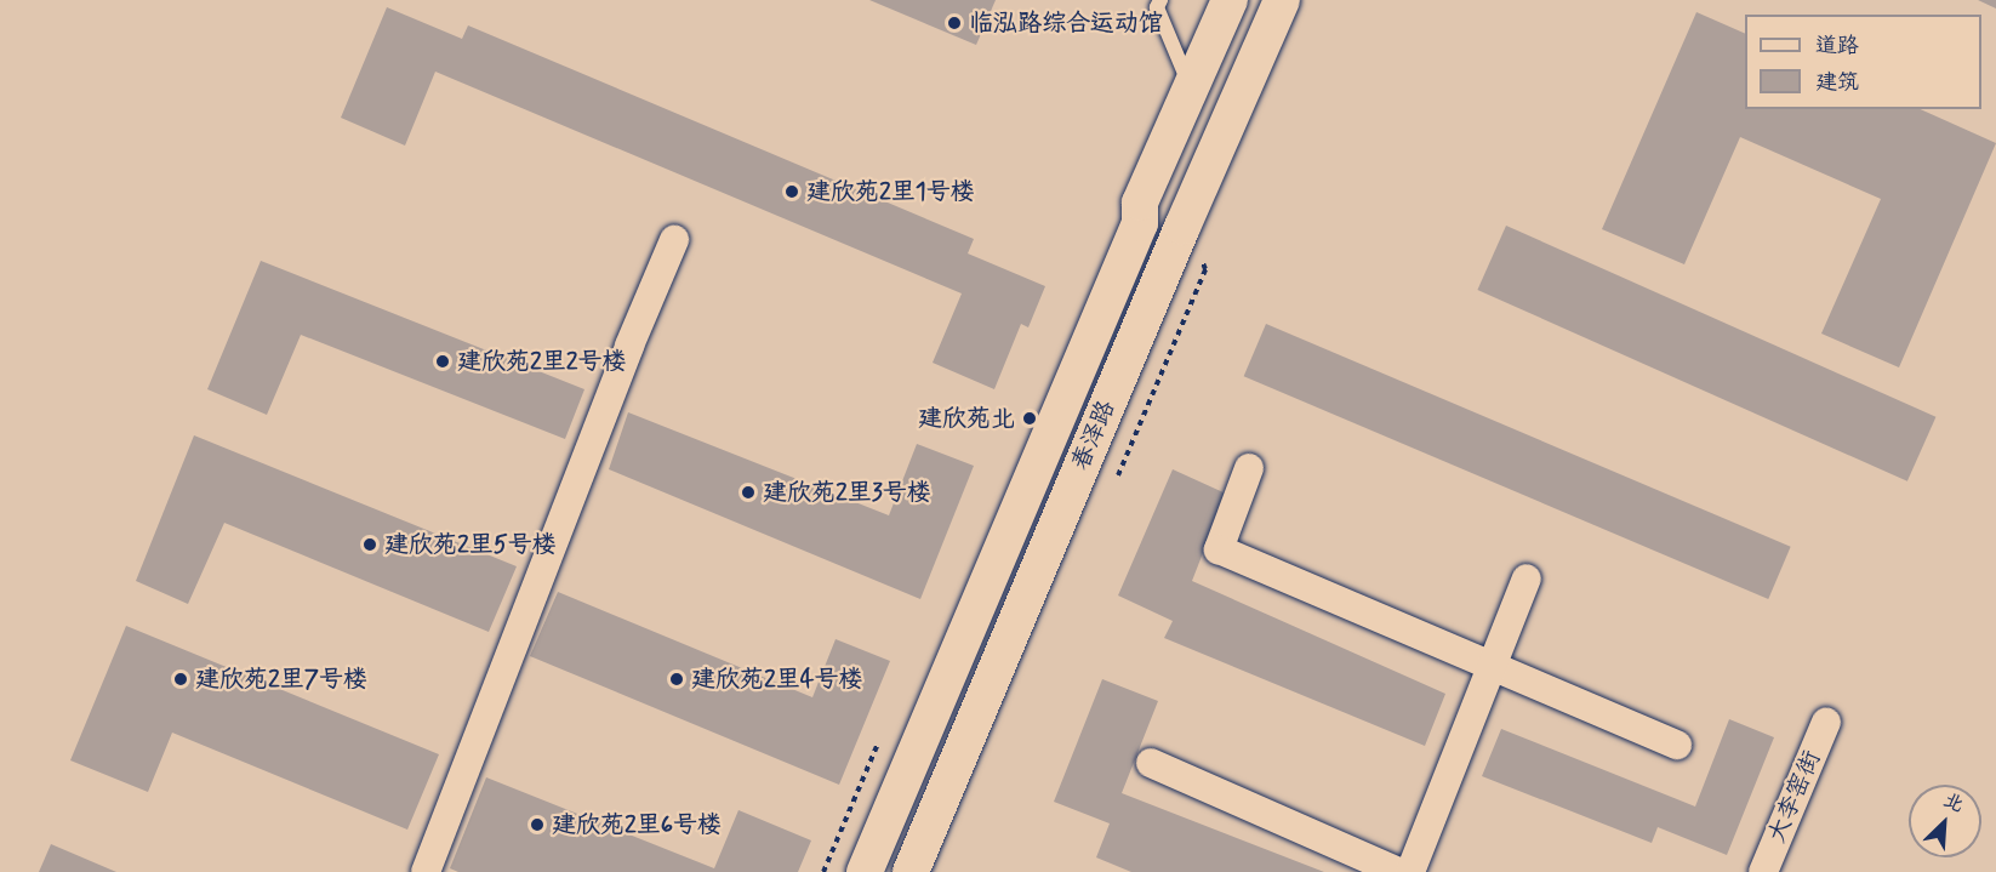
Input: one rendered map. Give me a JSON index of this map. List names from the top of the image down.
{
  "streets": {
    "street": ["春泽路", "大李窑街"]
  },
  "places": [
    "临泓路综合运动馆",
    "建欣苑2里1号楼",
    "建欣苑2里2号楼",
    "建欣苑北",
    "建欣苑2里3号楼",
    "建欣苑2里5号楼",
    "建欣苑2里7号楼",
    "建欣苑2里4号楼",
    "建欣苑2里6号楼"
  ],
  "legend": ["道路", "建筑"],
  "north": "top right"
}
